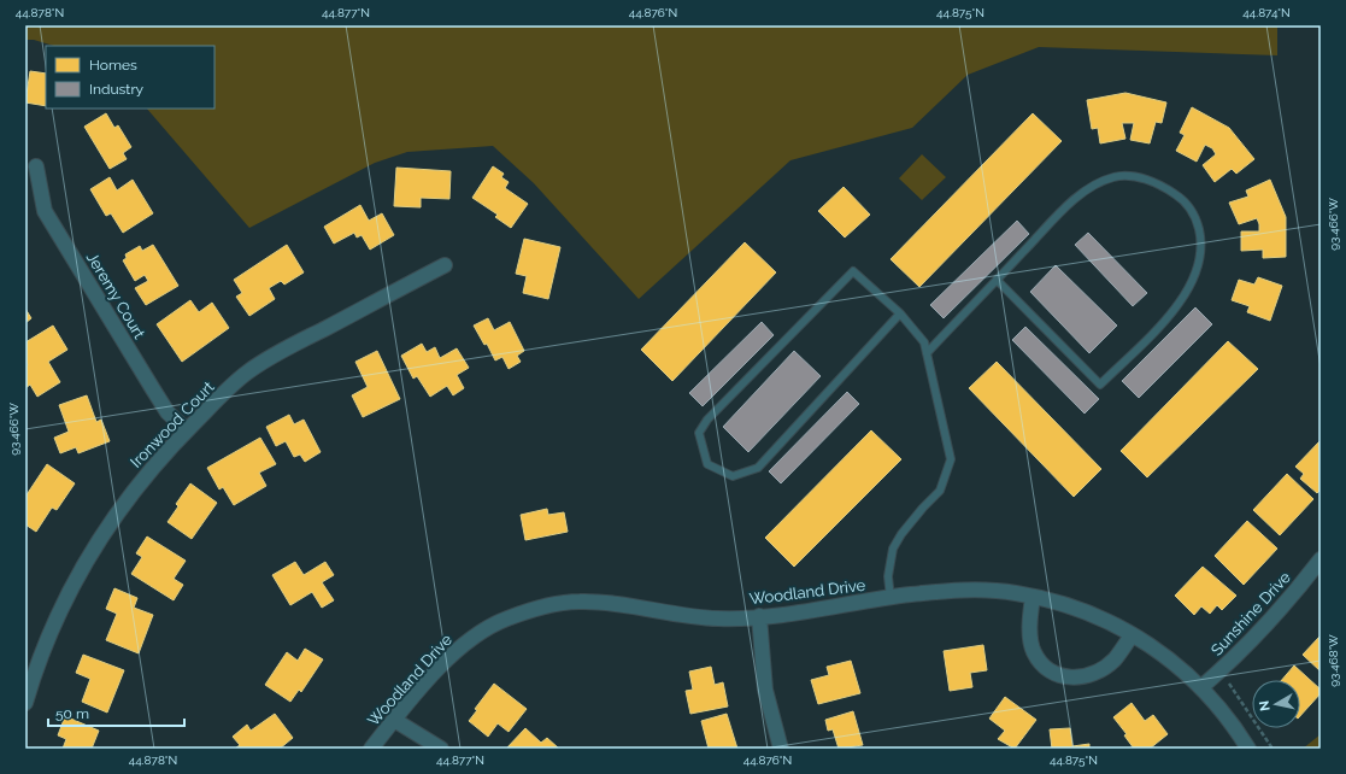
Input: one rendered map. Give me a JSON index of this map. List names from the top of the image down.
{
  "streets": {
    "street": [
      "Jeremy Court",
      "Ironwood Court",
      "Woodland Drive",
      "Sunshine Drive"
    ]
  },
  "crossings": [
    ["Jeremy Court", "Ironwood Court"],
    ["Woodland Drive", "Sunshine Drive"]
  ],
  "legend": ["Homes", "Industry"],
  "scale_bar": "50 m",
  "north": "left",
  "coordinates": [
    "44.878°N",
    "44.877°N",
    "44.876°N",
    "44.875°N",
    "44.874°N",
    "93.466°W",
    "93.468°W"
  ]
}
